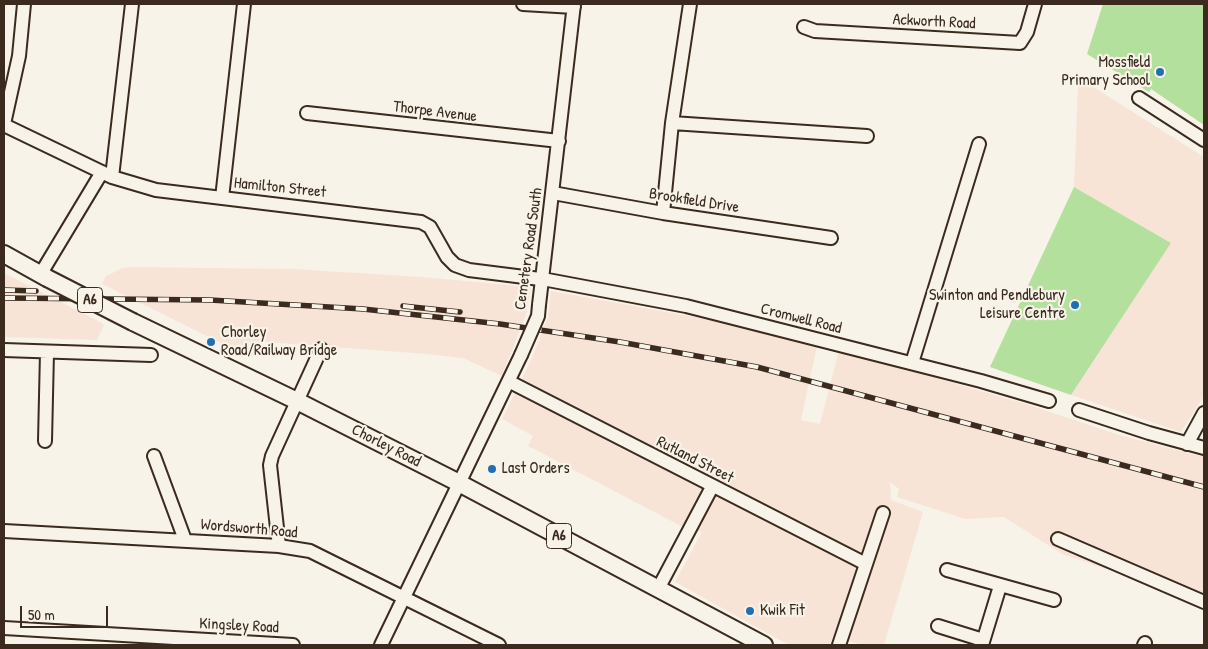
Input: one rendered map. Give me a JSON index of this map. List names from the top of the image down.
{
  "streets": {
    "main road": ["A6", "Chorley Road"],
    "street": [
      "Ackworth Road",
      "Thorpe Avenue",
      "Hamilton Street",
      "Brookfield Drive",
      "Cemetery Road South",
      "Cromwell Road",
      "Rutland Street",
      "Wordsworth Road",
      "Kingsley Road"
    ]
  },
  "crossings": [
    ["Thorpe Avenue", "Cemetery Road South"],
    ["Hamilton Street", "Cemetery Road South"],
    ["Hamilton Street", "Cromwell Road"],
    ["Brookfield Drive", "Cemetery Road South"],
    ["Cemetery Road South", "Cromwell Road"],
    ["Cemetery Road South", "Chorley Road"],
    ["Cemetery Road South", "Rutland Street"],
    ["Cemetery Road South", "Wordsworth Road"]
  ],
  "places": [
    "Mossfield Primary School",
    "Swinton and Pendlebury Leisure Centre",
    "Chorley Road/Railway Bridge",
    "Last Orders",
    "Kwik Fit"
  ],
  "scale_bar": "50 m"
}
